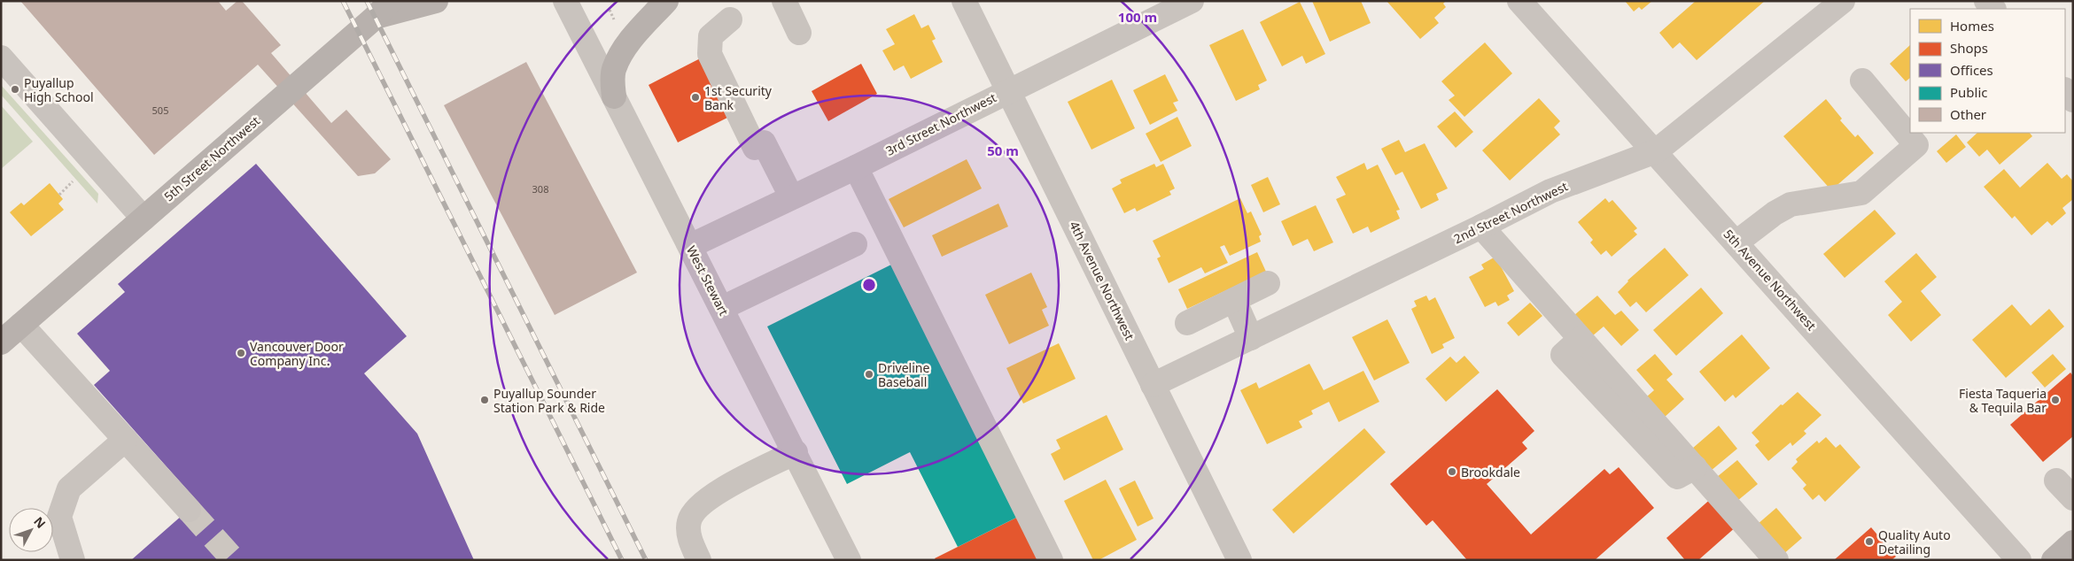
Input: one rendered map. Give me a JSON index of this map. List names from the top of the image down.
{
  "streets": {
    "main road": ["5th Street Northwest"],
    "street": [
      "3rd Street Northwest",
      "2nd Street Northwest",
      "5th Avenue Northwest",
      "West Stewart",
      "4th Avenue Northwest"
    ]
  },
  "crossings": [
    ["3rd Street Northwest", "West Stewart"],
    ["3rd Street Northwest", "4th Avenue Northwest"],
    ["2nd Street Northwest", "5th Avenue Northwest"],
    ["2nd Street Northwest", "4th Avenue Northwest"]
  ],
  "places": [
    "Puyallup High School",
    "1st Security Bank",
    "Vancouver Door Company Inc.",
    "Driveline Baseball",
    "Puyallup Sounder Station Park & Ride",
    "Fiesta Taqueria & Tequila Bar",
    "Brookdale",
    "Quality Auto Detailing"
  ],
  "house_numbers": ["505", "308"],
  "legend": [
    "Homes",
    "Shops",
    "Offices",
    "Public",
    "Other"
  ],
  "north": "top right",
  "rings": ["100 m", "50 m"]
}
